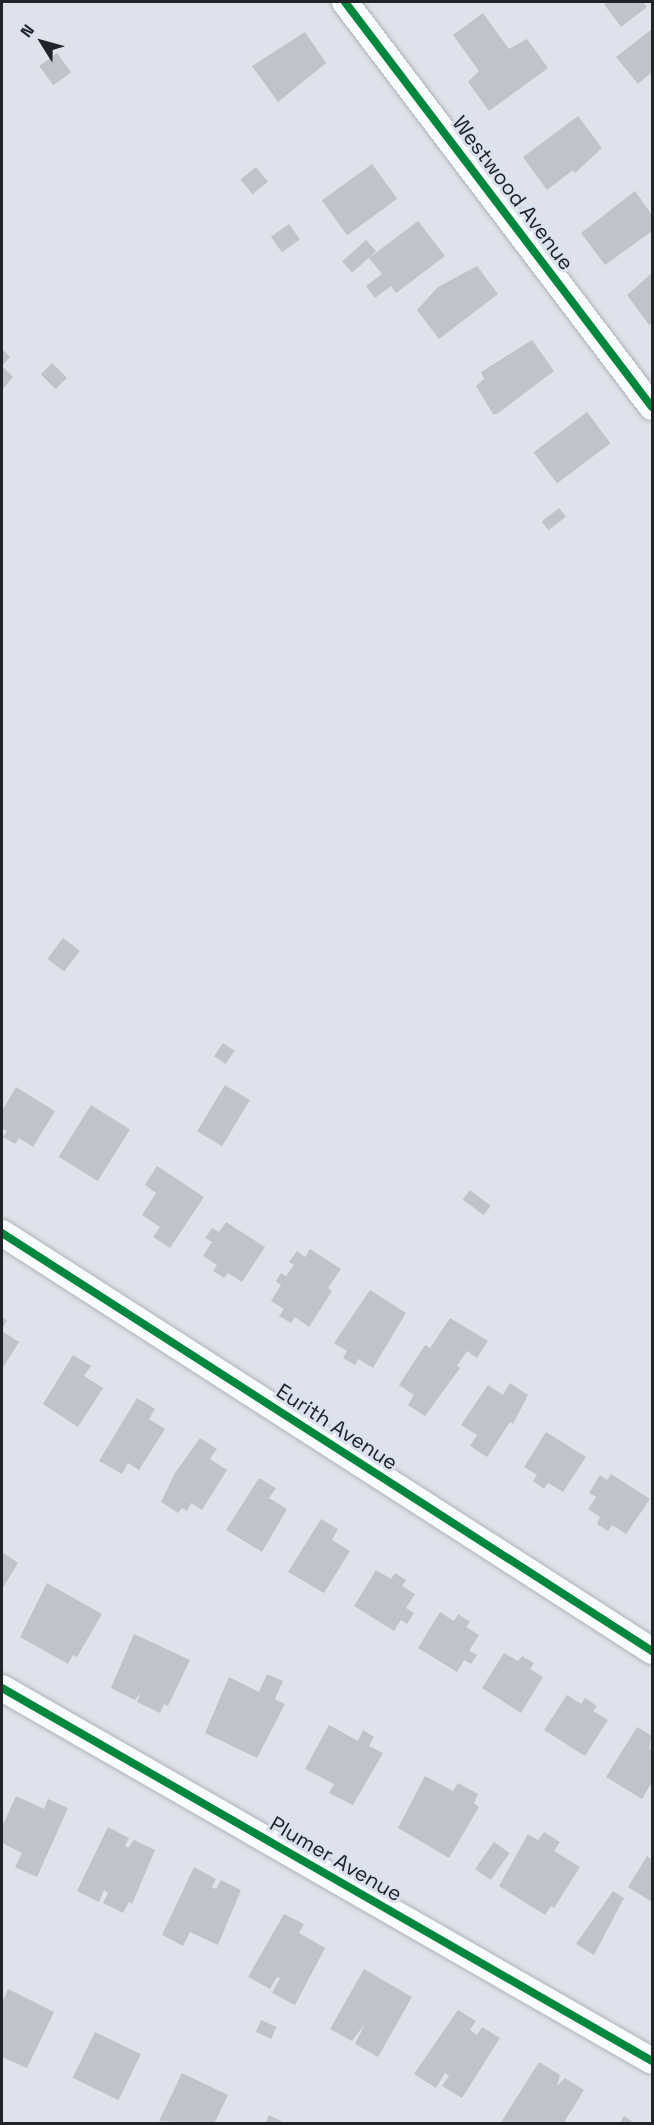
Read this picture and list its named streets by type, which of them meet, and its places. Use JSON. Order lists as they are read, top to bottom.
{
  "streets": {
    "street": ["Westwood Avenue", "Eurith Avenue", "Plumer Avenue"]
  },
  "north": "top left"
}
